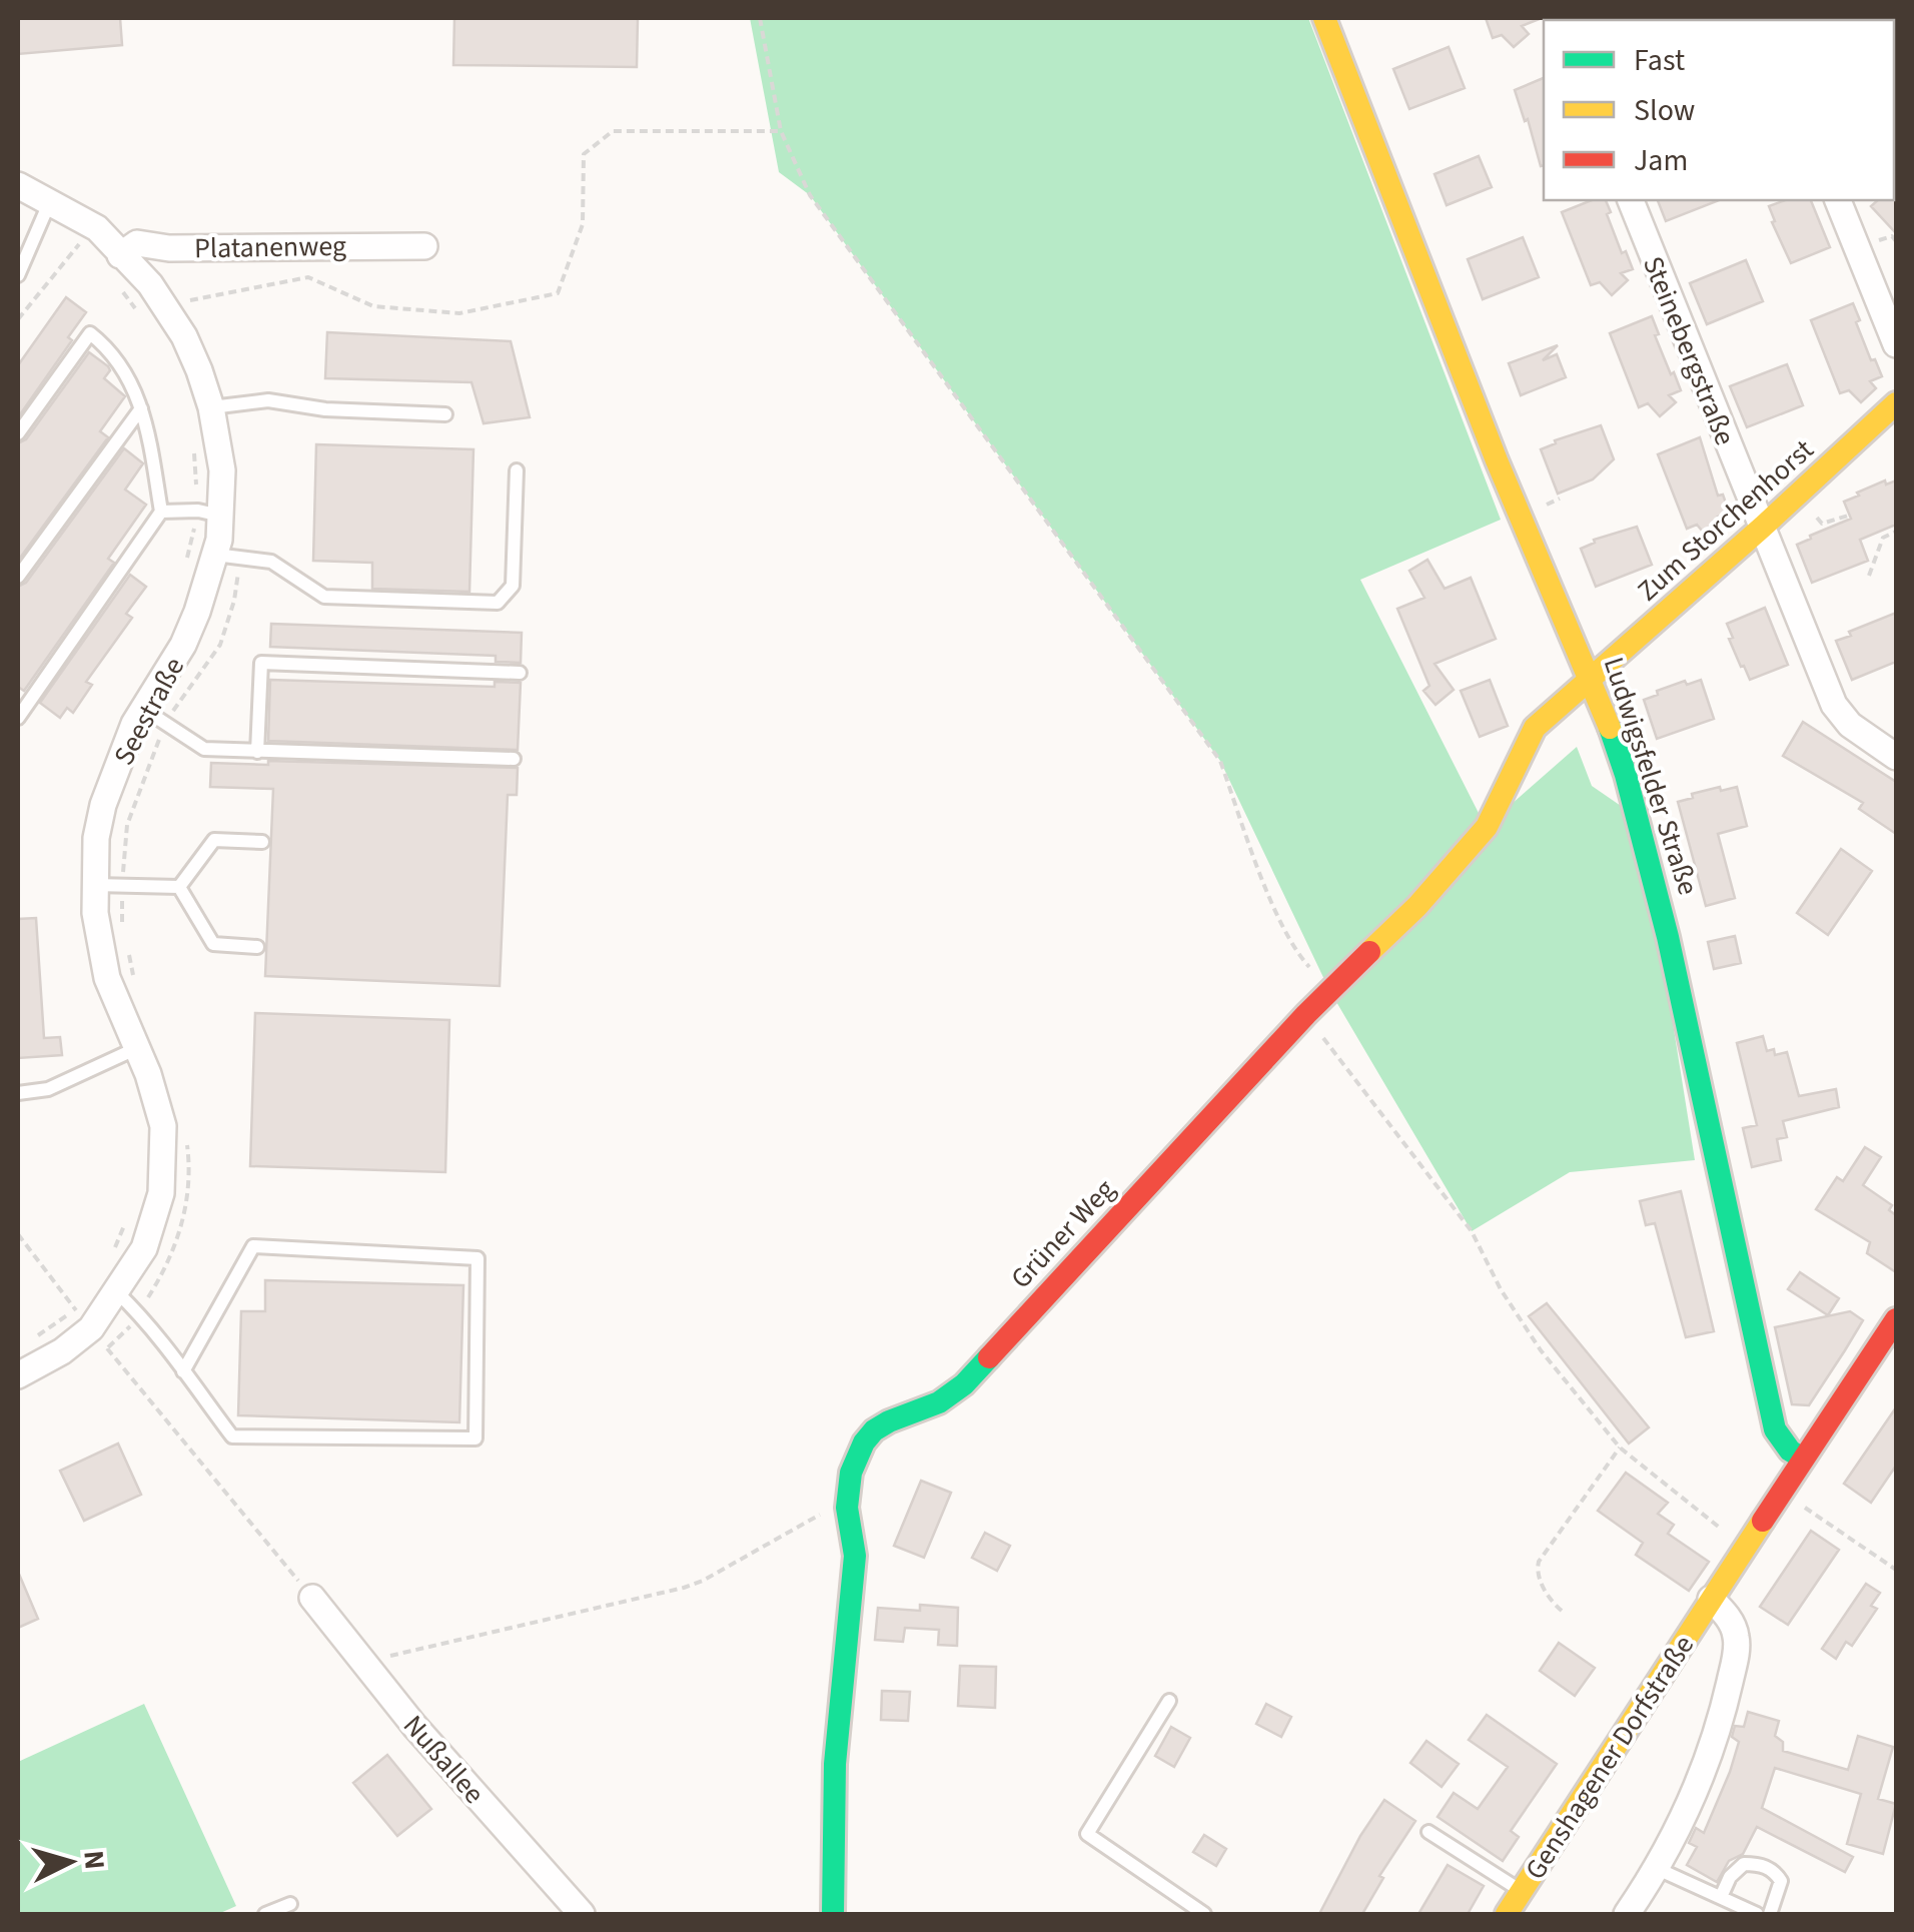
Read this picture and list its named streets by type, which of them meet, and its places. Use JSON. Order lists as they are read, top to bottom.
{
  "streets": {
    "street": [
      "Platanenweg",
      "Steinebergstraße",
      "Zum Storchenhorst",
      "Seestraße",
      "Ludwigsfelder Straße",
      "Grüner Weg",
      "Genshagener Dorfstraße",
      "Nußallee"
    ]
  },
  "crossings": [
    ["Platanenweg", "Seestraße"],
    ["Steinebergstraße", "Zum Storchenhorst"],
    ["Zum Storchenhorst", "Ludwigsfelder Straße"],
    ["Zum Storchenhorst", "Grüner Weg"],
    ["Ludwigsfelder Straße", "Grüner Weg"],
    ["Ludwigsfelder Straße", "Genshagener Dorfstraße"]
  ],
  "legend": ["Fast", "Slow", "Jam"],
  "north": "right"
}
